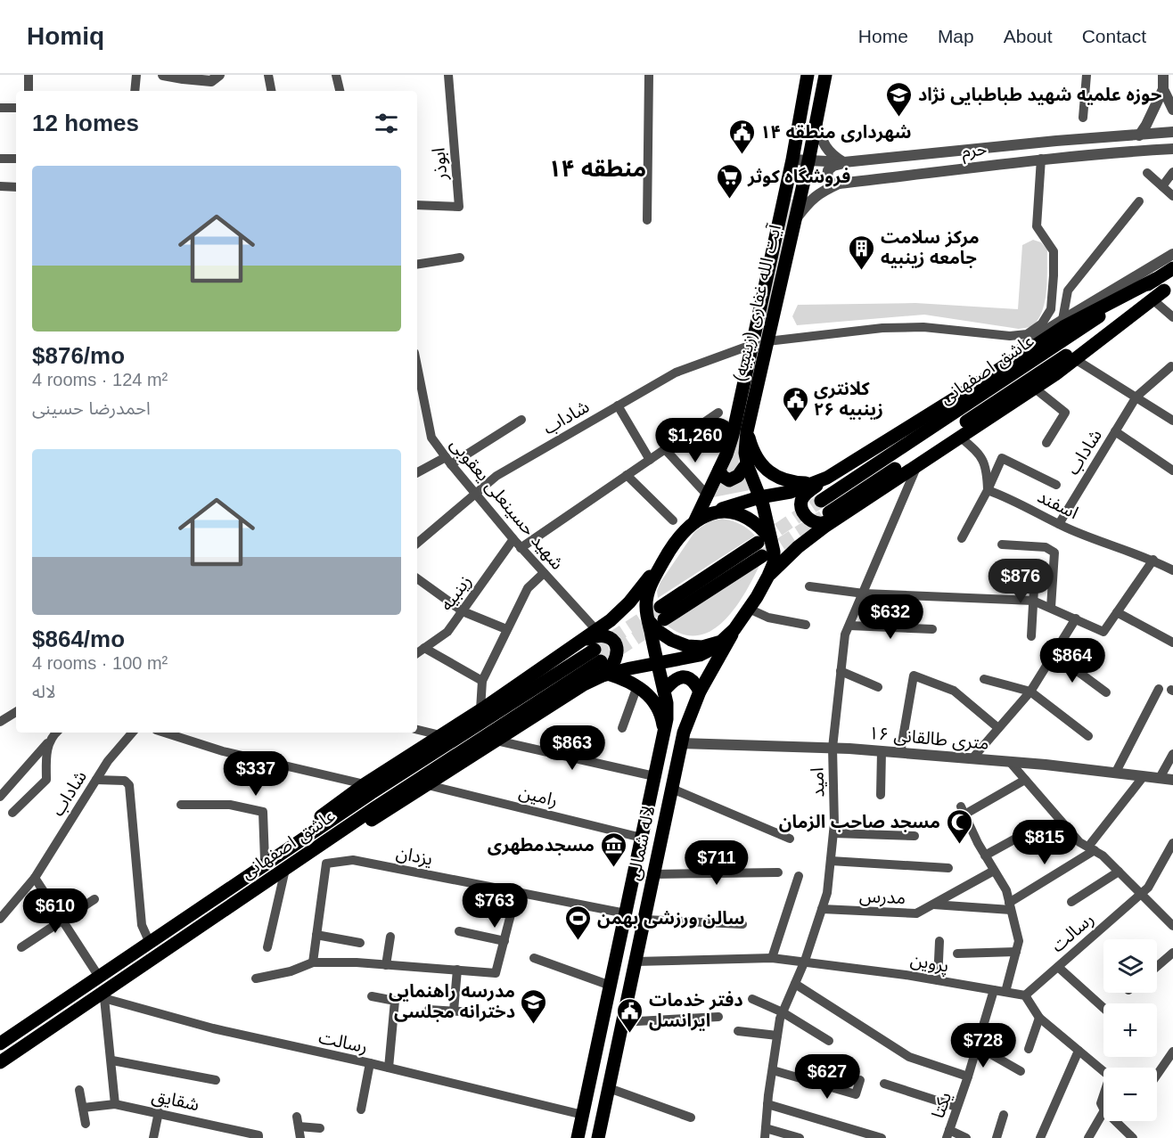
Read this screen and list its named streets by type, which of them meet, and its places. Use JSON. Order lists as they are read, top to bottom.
{
  "streets": {
    "main road": ["آیت الله غفاری (زینبیه)", "عاشق اصفهانی", "لاله شمالی"],
    "street": [
      "حرم",
      "ابوذر",
      "شاداب",
      "شهید حسینعلی یعقوبی",
      "اسفند",
      "زینبیه",
      "۱۶ متری طالقانی",
      "امید",
      "رامین",
      "یزدان",
      "مدرس",
      "رسالت",
      "پروین",
      "شقایق",
      "یکتا"
    ]
  },
  "crossings": [
    ["حرم", "آیت الله غفاری (زینبیه)"],
    ["آیت الله غفاری (زینبیه)", "شاداب"],
    ["آیت الله غفاری (زینبیه)", "لاله شمالی"],
    ["عاشق اصفهانی", "رسالت"],
    ["شاداب", "شهید حسینعلی یعقوبی"],
    ["شاداب", "اسفند"],
    ["شهید حسینعلی یعقوبی", "زینبیه"],
    ["۱۶ متری طالقانی", "امید"],
    ["۱۶ متری طالقانی", "لاله شمالی"],
    ["امید", "مدرس"],
    ["امید", "پروین"],
    ["رامین", "لاله شمالی"],
    ["لاله شمالی", "یزدان"],
    ["لاله شمالی", "رسالت"],
    ["لاله شمالی", "پروین"],
    ["رسالت", "پروین"],
    ["پروین", "یکتا"]
  ],
  "districts": ["منطقه ۱۴"],
  "places": {
    "school or university": ["حوزه علمیه شهید طباطبایی نژاد", "مدرسه راهنمایی دخترانه مجلسی"],
    "public building": ["شهرداری منطقه ۱۴", "کلانتری ۲۶ زینبیه", "دفتر خدمات ایرانسل"],
    "supermarket": ["فروشگاه کوثر"],
    "building": ["مرکز سلامت جامعه زینبیه"],
    "mosque": ["مسجد صاحب الزمان"],
    "museum": ["مسجدمطهری"],
    "sports": ["سالن ورزشی بهمن"]
  },
  "page": {
    "header": "Homiq",
    "nav": [
      "Home",
      "Map",
      "About",
      "Contact"
    ],
    "heading": "12 homes",
    "list": [
      {
        "name": "$876/mo",
        "note": "4 rooms · 124 m² · احمدرضا حسینی"
      },
      {
        "name": "$864/mo",
        "note": "4 rooms · 100 m² · لاله"
      }
    ],
    "price": [
      "$1,260",
      "$876",
      "$632",
      "$864",
      "$863",
      "$337",
      "$815",
      "$711",
      "$763",
      "$610",
      "$728",
      "$627"
    ],
    "map_buttons": ["+", "−"]
  }
}
